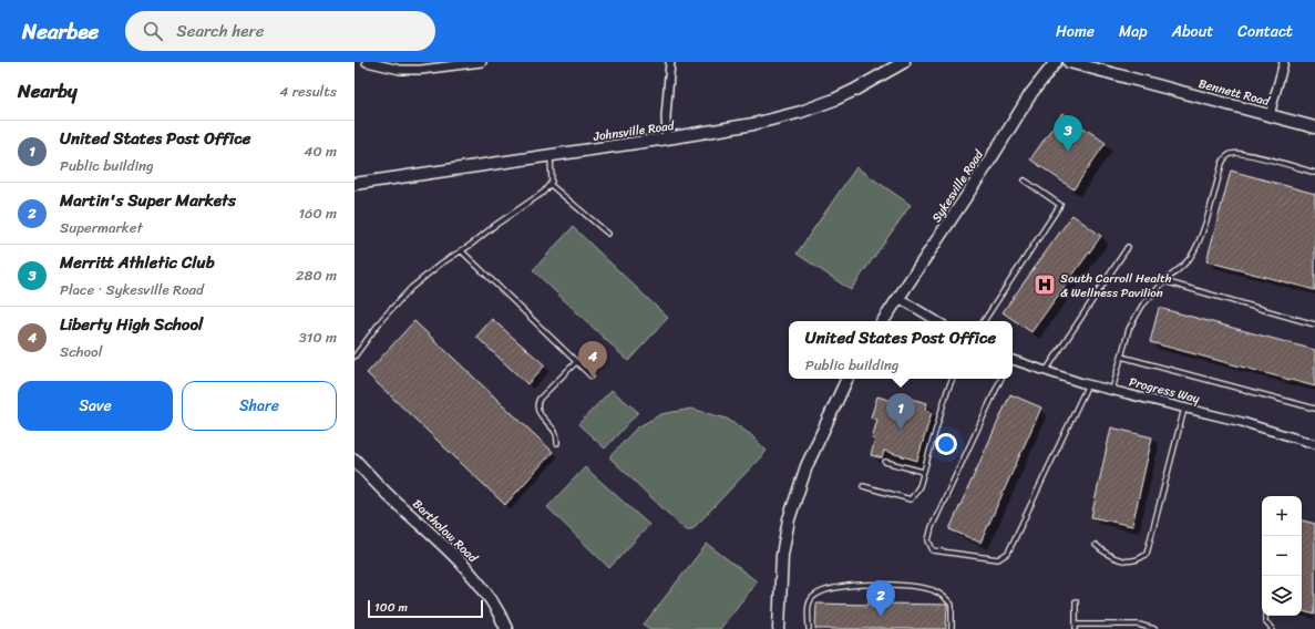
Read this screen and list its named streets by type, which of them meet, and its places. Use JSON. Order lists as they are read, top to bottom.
{
  "streets": {
    "street": [
      "Bennett Road",
      "Johnsville Road",
      "Sykesville Road",
      "Progress Way",
      "Bartholow Road"
    ]
  },
  "places": {
    "hospital": ["South Carroll Health & Wellness Pavilion"]
  },
  "scale_bar": "100 m",
  "page": {
    "header": "Nearbee",
    "search": "Search here",
    "nav": [
      "Home",
      "Map",
      "About",
      "Contact"
    ],
    "heading": ["Nearby", "4 results"],
    "pins": [
      "3",
      "4",
      "1",
      "2"
    ],
    "list": [
      {
        "mark": "1",
        "name": "United States Post Office",
        "note": "Public building",
        "value": "40 m"
      },
      {
        "mark": "2",
        "name": "Martin's Super Markets",
        "note": "Supermarket",
        "value": "160 m"
      },
      {
        "mark": "3",
        "name": "Merritt Athletic Club",
        "note": "Place · Sykesville Road",
        "value": "280 m"
      },
      {
        "mark": "4",
        "name": "Liberty High School",
        "note": "School",
        "value": "310 m"
      }
    ],
    "popup": ["United States Post Office", "Public building"],
    "buttons": ["Save", "Share"],
    "map_buttons": ["+", "−"],
    "scale": "100 m"
  }
}
